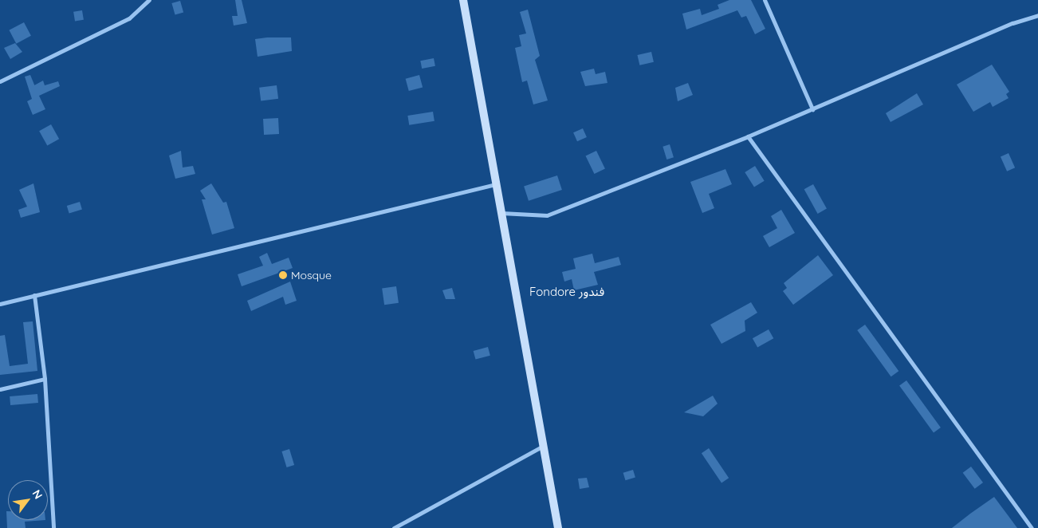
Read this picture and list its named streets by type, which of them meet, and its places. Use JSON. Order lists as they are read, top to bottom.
{
  "districts": ["Fondore فندور"],
  "places": ["Mosque"],
  "north": "top right"
}
